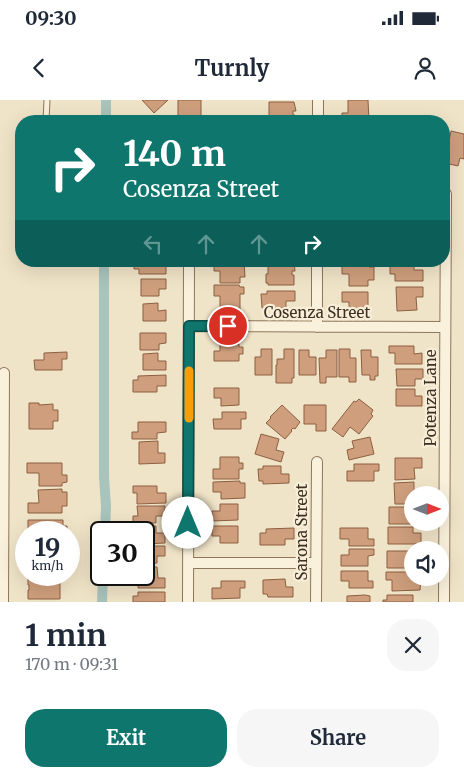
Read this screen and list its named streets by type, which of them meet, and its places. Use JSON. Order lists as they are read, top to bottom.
{
  "streets": {
    "street": ["Cosenza Street", "Potenza Lane", "Sarona Street"]
  },
  "crossings": [
    ["Cosenza Street", "Potenza Lane"]
  ],
  "north": "right",
  "page": {
    "status": "09:30",
    "header": "Turnly",
    "turn": ["140 m", "Cosenza Street"],
    "speed": "19 km/h",
    "limit": "30",
    "heading": ["1 min", "170 m · 09:31"],
    "buttons": ["Exit", "Share"]
  }
}
